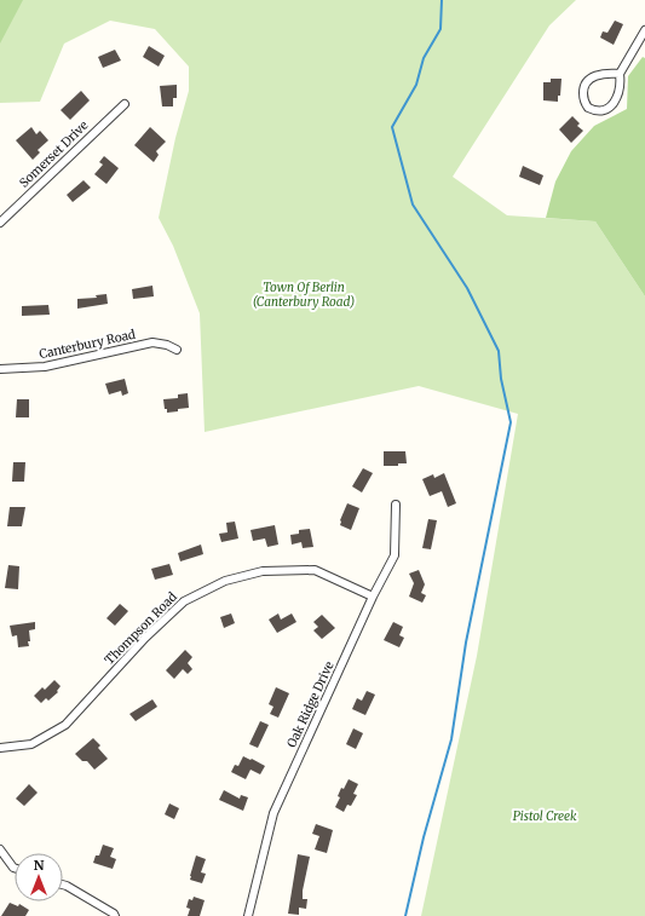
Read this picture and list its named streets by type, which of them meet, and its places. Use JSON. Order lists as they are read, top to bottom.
{
  "streets": {
    "street": [
      "Somerset Drive",
      "Canterbury Road",
      "Thompson Road",
      "Oak Ridge Drive"
    ]
  },
  "crossings": [
    ["Thompson Road", "Oak Ridge Drive"]
  ],
  "parks": ["Town Of Berlin (Canterbury Road)", "Pistol Creek"],
  "north": "top"
}
